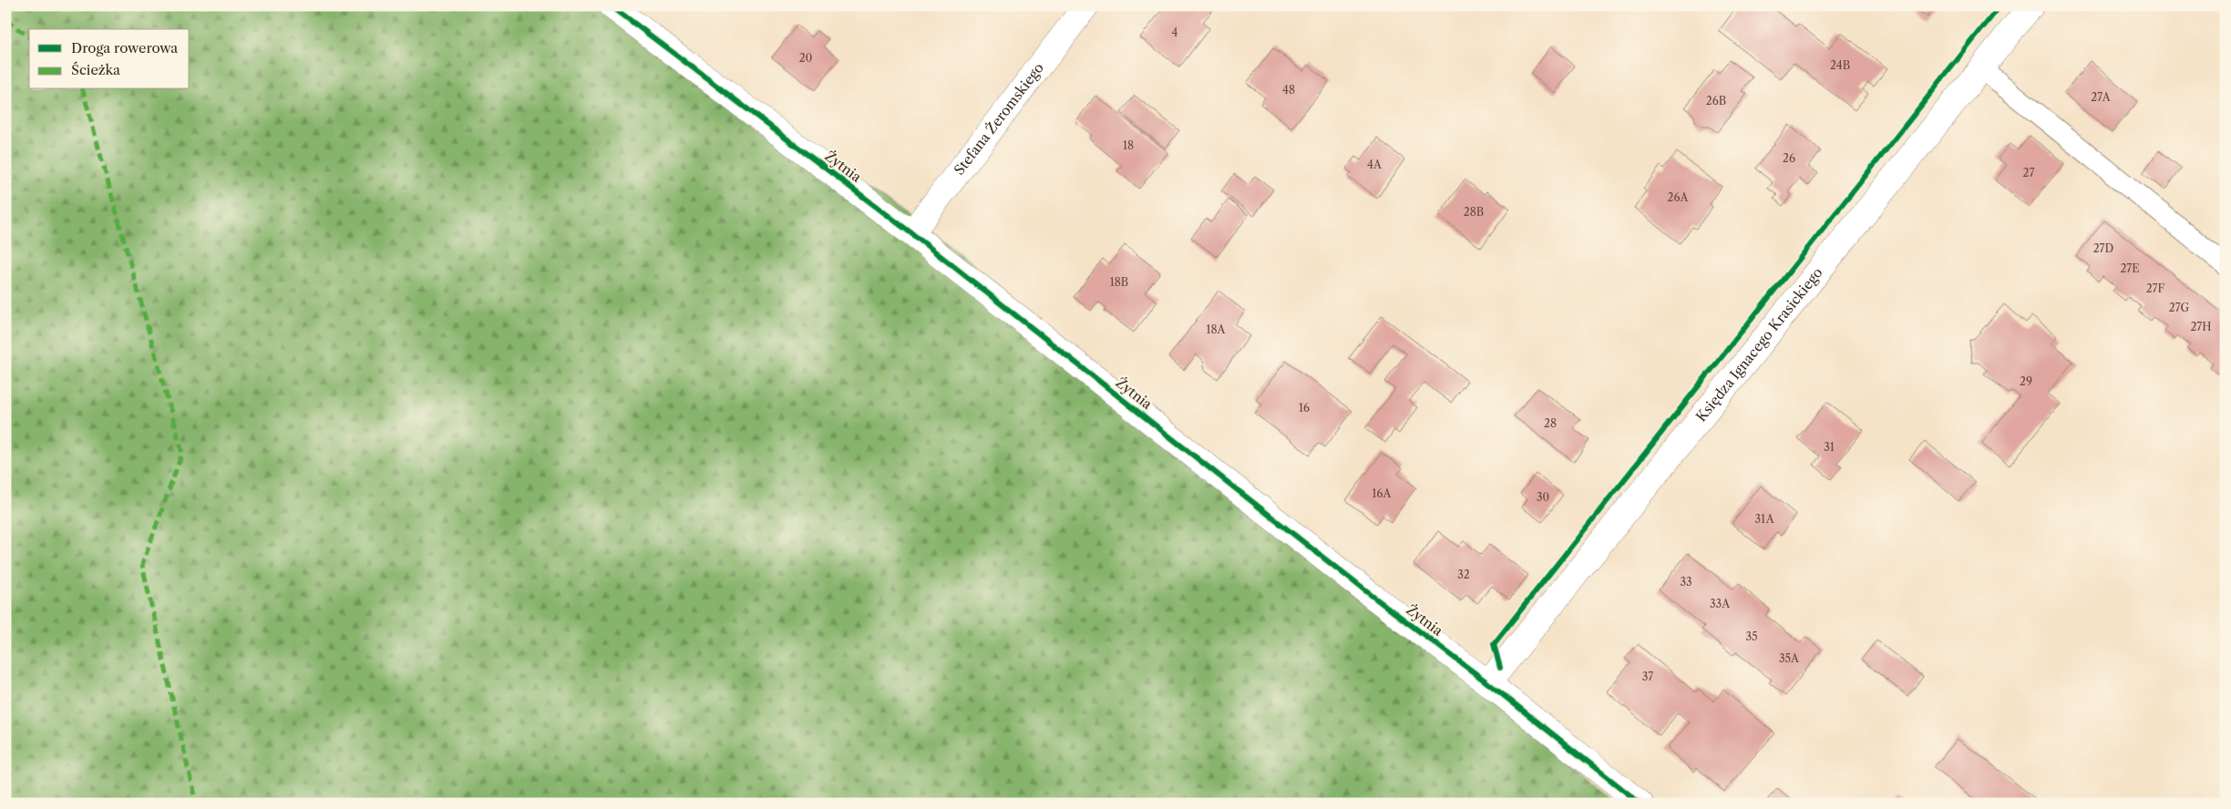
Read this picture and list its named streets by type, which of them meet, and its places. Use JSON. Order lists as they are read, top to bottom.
{
  "streets": {
    "street": ["Stefana Żeromskiego", "Żytnia", "Księdza Ignacego Krasickiego"]
  },
  "crossings": [
    ["Stefana Żeromskiego", "Żytnia"],
    ["Żytnia", "Księdza Ignacego Krasickiego"]
  ],
  "house_numbers": [
    "4",
    "20",
    "24B",
    "48",
    "27A",
    "26B",
    "18",
    "26",
    "4A",
    "27",
    "26A",
    "28B",
    "27D",
    "27E",
    "18B",
    "27F",
    "27G",
    "27H",
    "18A",
    "29",
    "16",
    "28",
    "31",
    "16A",
    "30",
    "31A",
    "32",
    "33",
    "33A",
    "35",
    "35A",
    "37"
  ],
  "legend": ["Droga rowerowa", "Ścieżka"]
}
